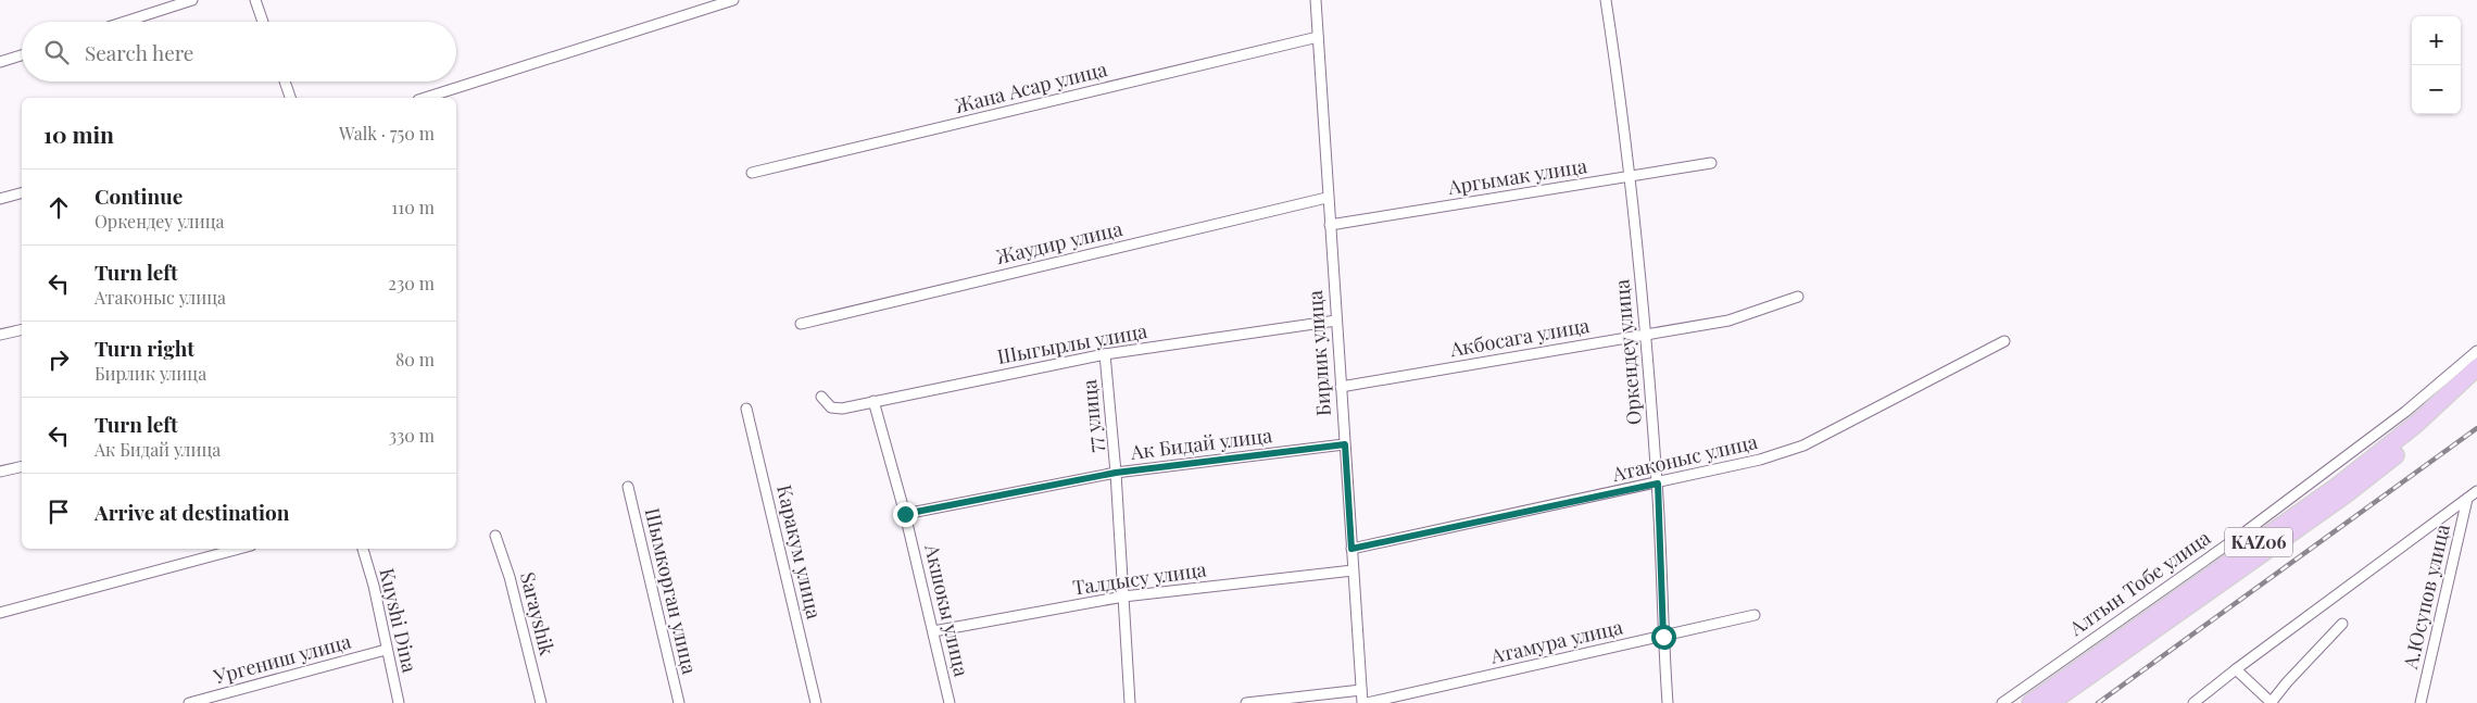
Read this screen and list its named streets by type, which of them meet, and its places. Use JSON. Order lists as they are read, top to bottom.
{
  "streets": {
    "highway": ["KАZ06"],
    "street": [
      "Жана Асар улица",
      "Аргымак улица",
      "Жаудир улица",
      "Акбосага улица",
      "Шыгырлы улица",
      "Оркендеу улица",
      "Бирлик улица",
      "77 улица",
      "Ак Бидай улица",
      "Атаконыс улица",
      "Каракум улица",
      "Талдысу улица",
      "Алтын Тобе улица",
      "Шымкорган улица",
      "А.Юсупов улица",
      "Акшокы улица",
      "Sarayshik",
      "Kuyshi Dina",
      "Атамура улица",
      "Ургениш улица"
    ]
  },
  "crossings": [
    ["Жана Асар улица", "Бирлик улица"],
    ["Аргымак улица", "Оркендеу улица"],
    ["Аргымак улица", "Бирлик улица"],
    ["Жаудир улица", "Бирлик улица"],
    ["Акбосага улица", "Оркендеу улица"],
    ["Акбосага улица", "Бирлик улица"],
    ["Шыгырлы улица", "Бирлик улица"],
    ["Шыгырлы улица", "77 улица"],
    ["Шыгырлы улица", "Акшокы улица"],
    ["Оркендеу улица", "Атаконыс улица"],
    ["Оркендеу улица", "Атамура улица"],
    ["Бирлик улица", "Ак Бидай улица"],
    ["Бирлик улица", "Атаконыс улица"],
    ["Бирлик улица", "Талдысу улица"],
    ["77 улица", "Ак Бидай улица"],
    ["77 улица", "Талдысу улица"],
    ["Ак Бидай улица", "Акшокы улица"],
    ["Талдысу улица", "Акшокы улица"],
    ["Kuyshi Dina", "Ургениш улица"]
  ],
  "page": {
    "map_buttons": ["+", "−"],
    "search": "Search here",
    "heading": ["10 min", "Walk · 750 m"],
    "list": [
      ["Continue", "Оркендеу улица", "110 m"],
      ["Turn left", "Атаконыс улица", "230 m"],
      ["Turn right", "Бирлик улица", "80 m"],
      ["Turn left", "Ак Бидай улица", "330 m"],
      "Arrive at destination"
    ]
  }
}
